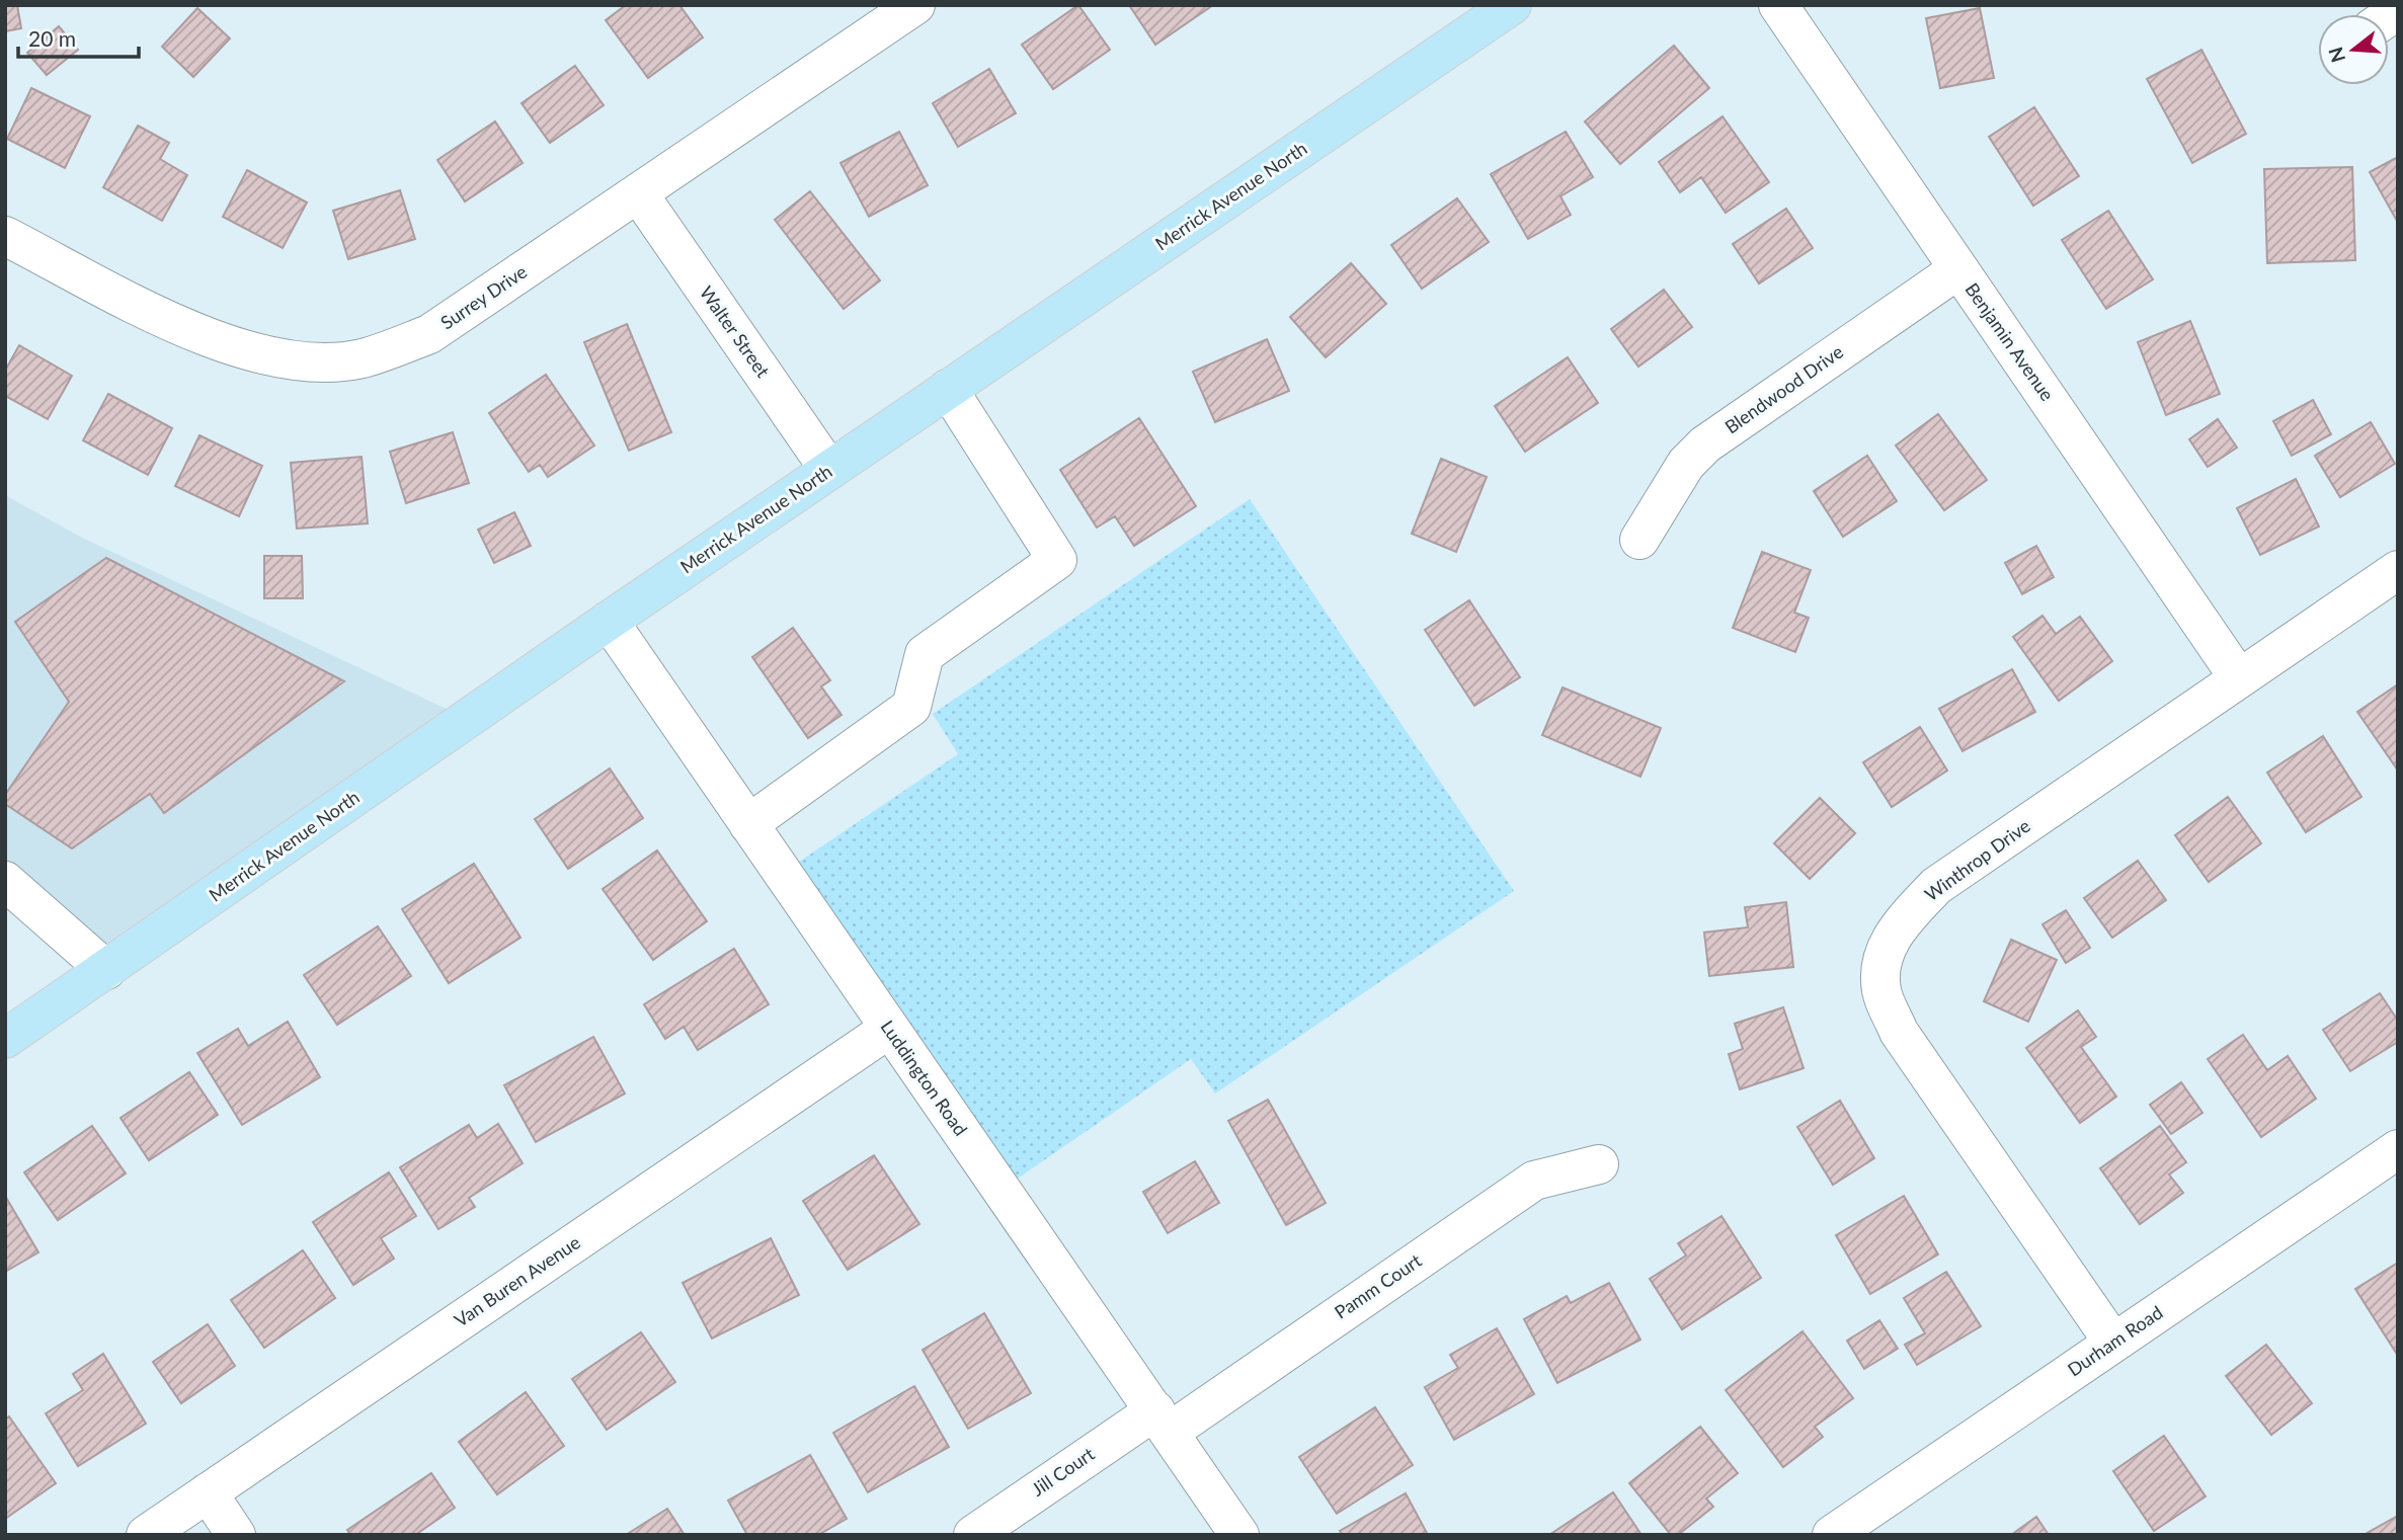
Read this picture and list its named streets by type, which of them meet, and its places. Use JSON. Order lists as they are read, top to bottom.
{
  "streets": {
    "main road": ["Merrick Avenue North"],
    "street": [
      "Surrey Drive",
      "Walter Street",
      "Benjamin Avenue",
      "Blendwood Drive",
      "Winthrop Drive",
      "Luddington Road",
      "Van Buren Avenue",
      "Pamm Court",
      "Durham Road",
      "Jill Court"
    ]
  },
  "crossings": [
    ["Merrick Avenue North", "Walter Street"],
    ["Merrick Avenue North", "Luddington Road"],
    ["Surrey Drive", "Walter Street"],
    ["Benjamin Avenue", "Blendwood Drive"],
    ["Benjamin Avenue", "Winthrop Drive"],
    ["Winthrop Drive", "Durham Road"],
    ["Luddington Road", "Van Buren Avenue"],
    ["Luddington Road", "Pamm Court"],
    ["Luddington Road", "Jill Court"],
    ["Pamm Court", "Jill Court"]
  ],
  "scale_bar": "20 m",
  "north": "left"
}
